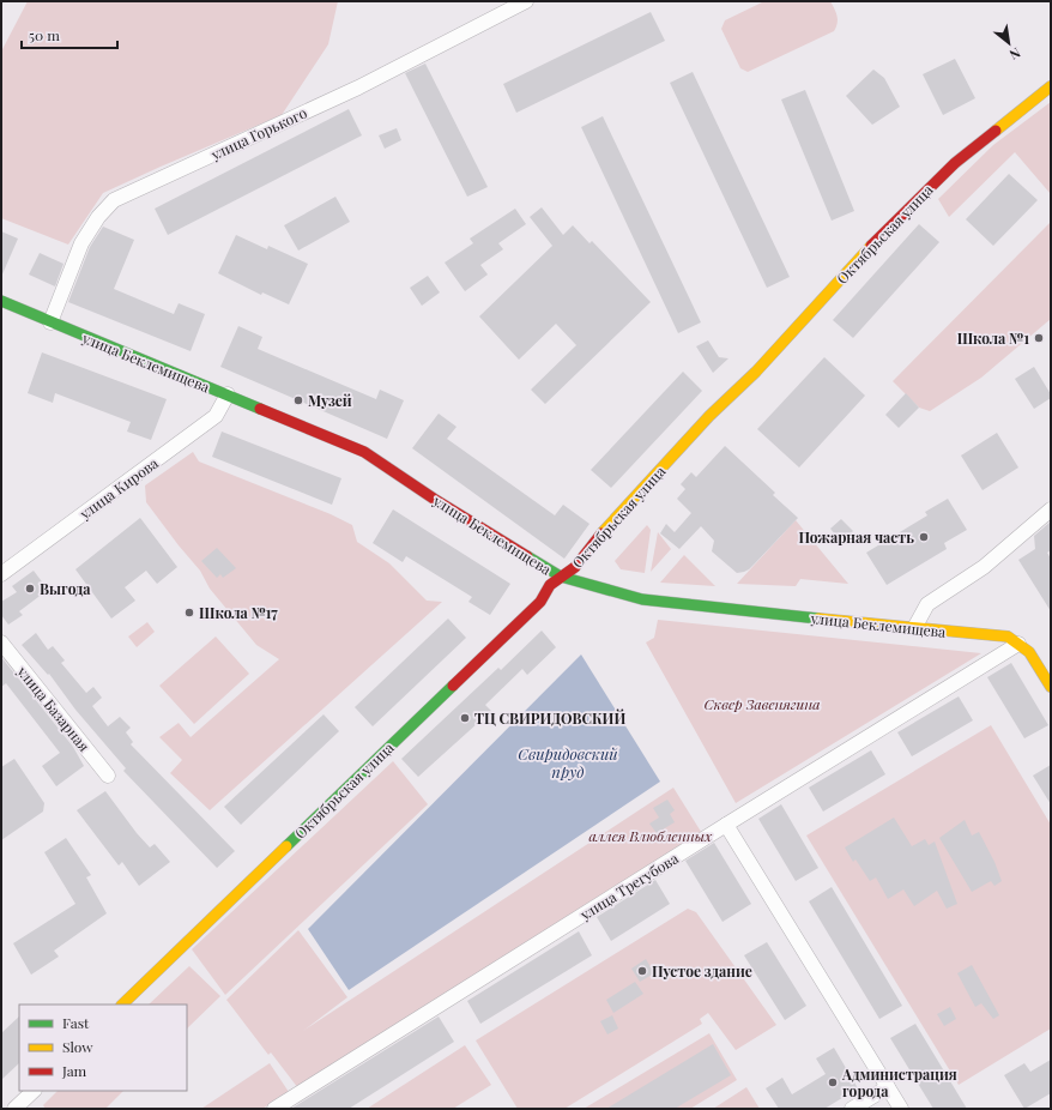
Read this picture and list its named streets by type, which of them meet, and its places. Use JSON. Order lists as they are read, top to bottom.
{
  "streets": {
    "street": [
      "улица Горького",
      "Октябрьская улица",
      "улица Беклемищева",
      "улица Кирова",
      "улица Базарная",
      "улица Трегубова"
    ]
  },
  "crossings": [
    ["улица Горького", "улица Беклемищева"],
    ["Октябрьская улица", "улица Беклемищева"],
    ["улица Беклемищева", "улица Кирова"]
  ],
  "water": ["Свиридовский пруд"],
  "parks": ["Сквер Завенягина", "аллея Влюбленных"],
  "places": [
    "Школа №1",
    "Музей",
    "Пожарная часть",
    "Выгода",
    "Школа №17",
    "ТЦ СВИРИДОВСКИЙ",
    "Пустое здание",
    "Администрация города"
  ],
  "legend": ["Fast", "Slow", "Jam"],
  "scale_bar": "50 m",
  "north": "bottom right"
}
